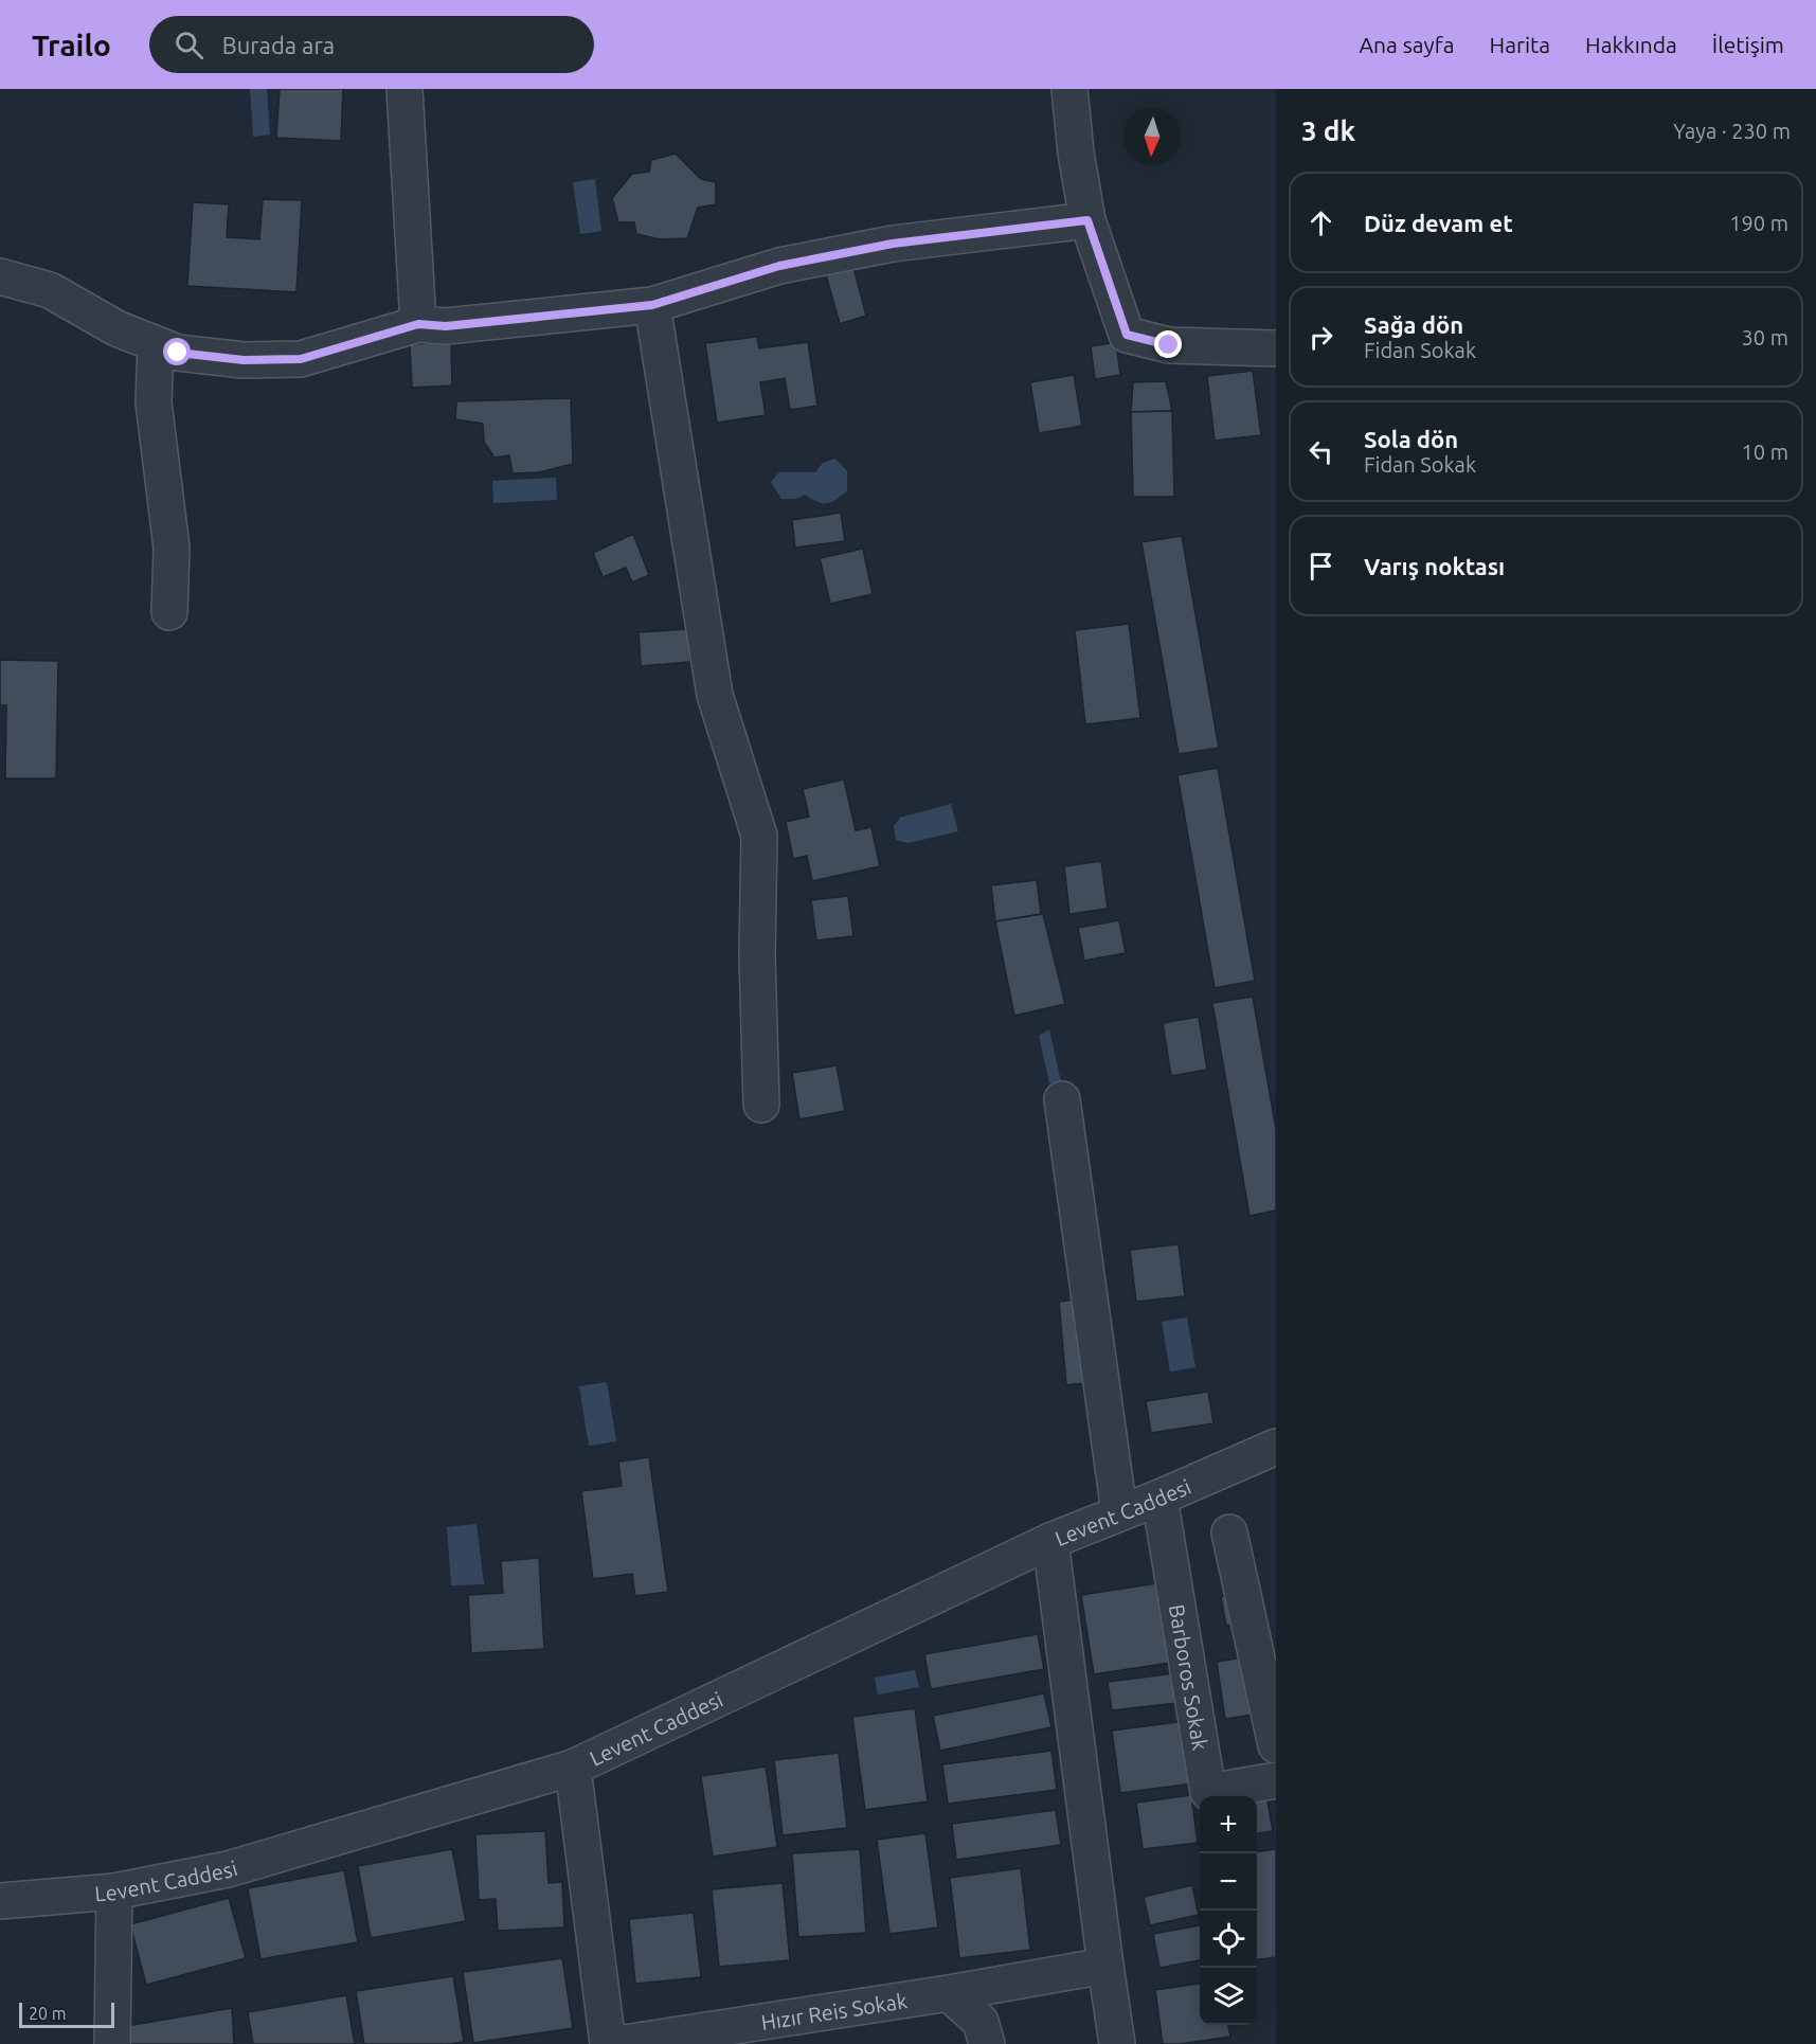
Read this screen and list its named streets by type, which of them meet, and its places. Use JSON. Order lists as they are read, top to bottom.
{
  "streets": {
    "street": ["Levent Caddesi", "Barboros Sokak", "Hızır Reis Sokak"]
  },
  "crossings": [
    ["Levent Caddesi", "Barboros Sokak"]
  ],
  "scale_bar": "20 m",
  "north": "bottom",
  "page": {
    "header": "Trailo",
    "search": "Burada ara",
    "nav": [
      "Ana sayfa",
      "Harita",
      "Hakkında",
      "İletişim"
    ],
    "heading": ["3 dk", "Yaya · 230 m"],
    "list": [
      ["Düz devam et", "190 m"],
      ["Sağa dön", "Fidan Sokak", "30 m"],
      ["Sola dön", "Fidan Sokak", "10 m"],
      "Varış noktası"
    ],
    "map_buttons": ["+", "−"],
    "scale": "20 m"
  }
}
